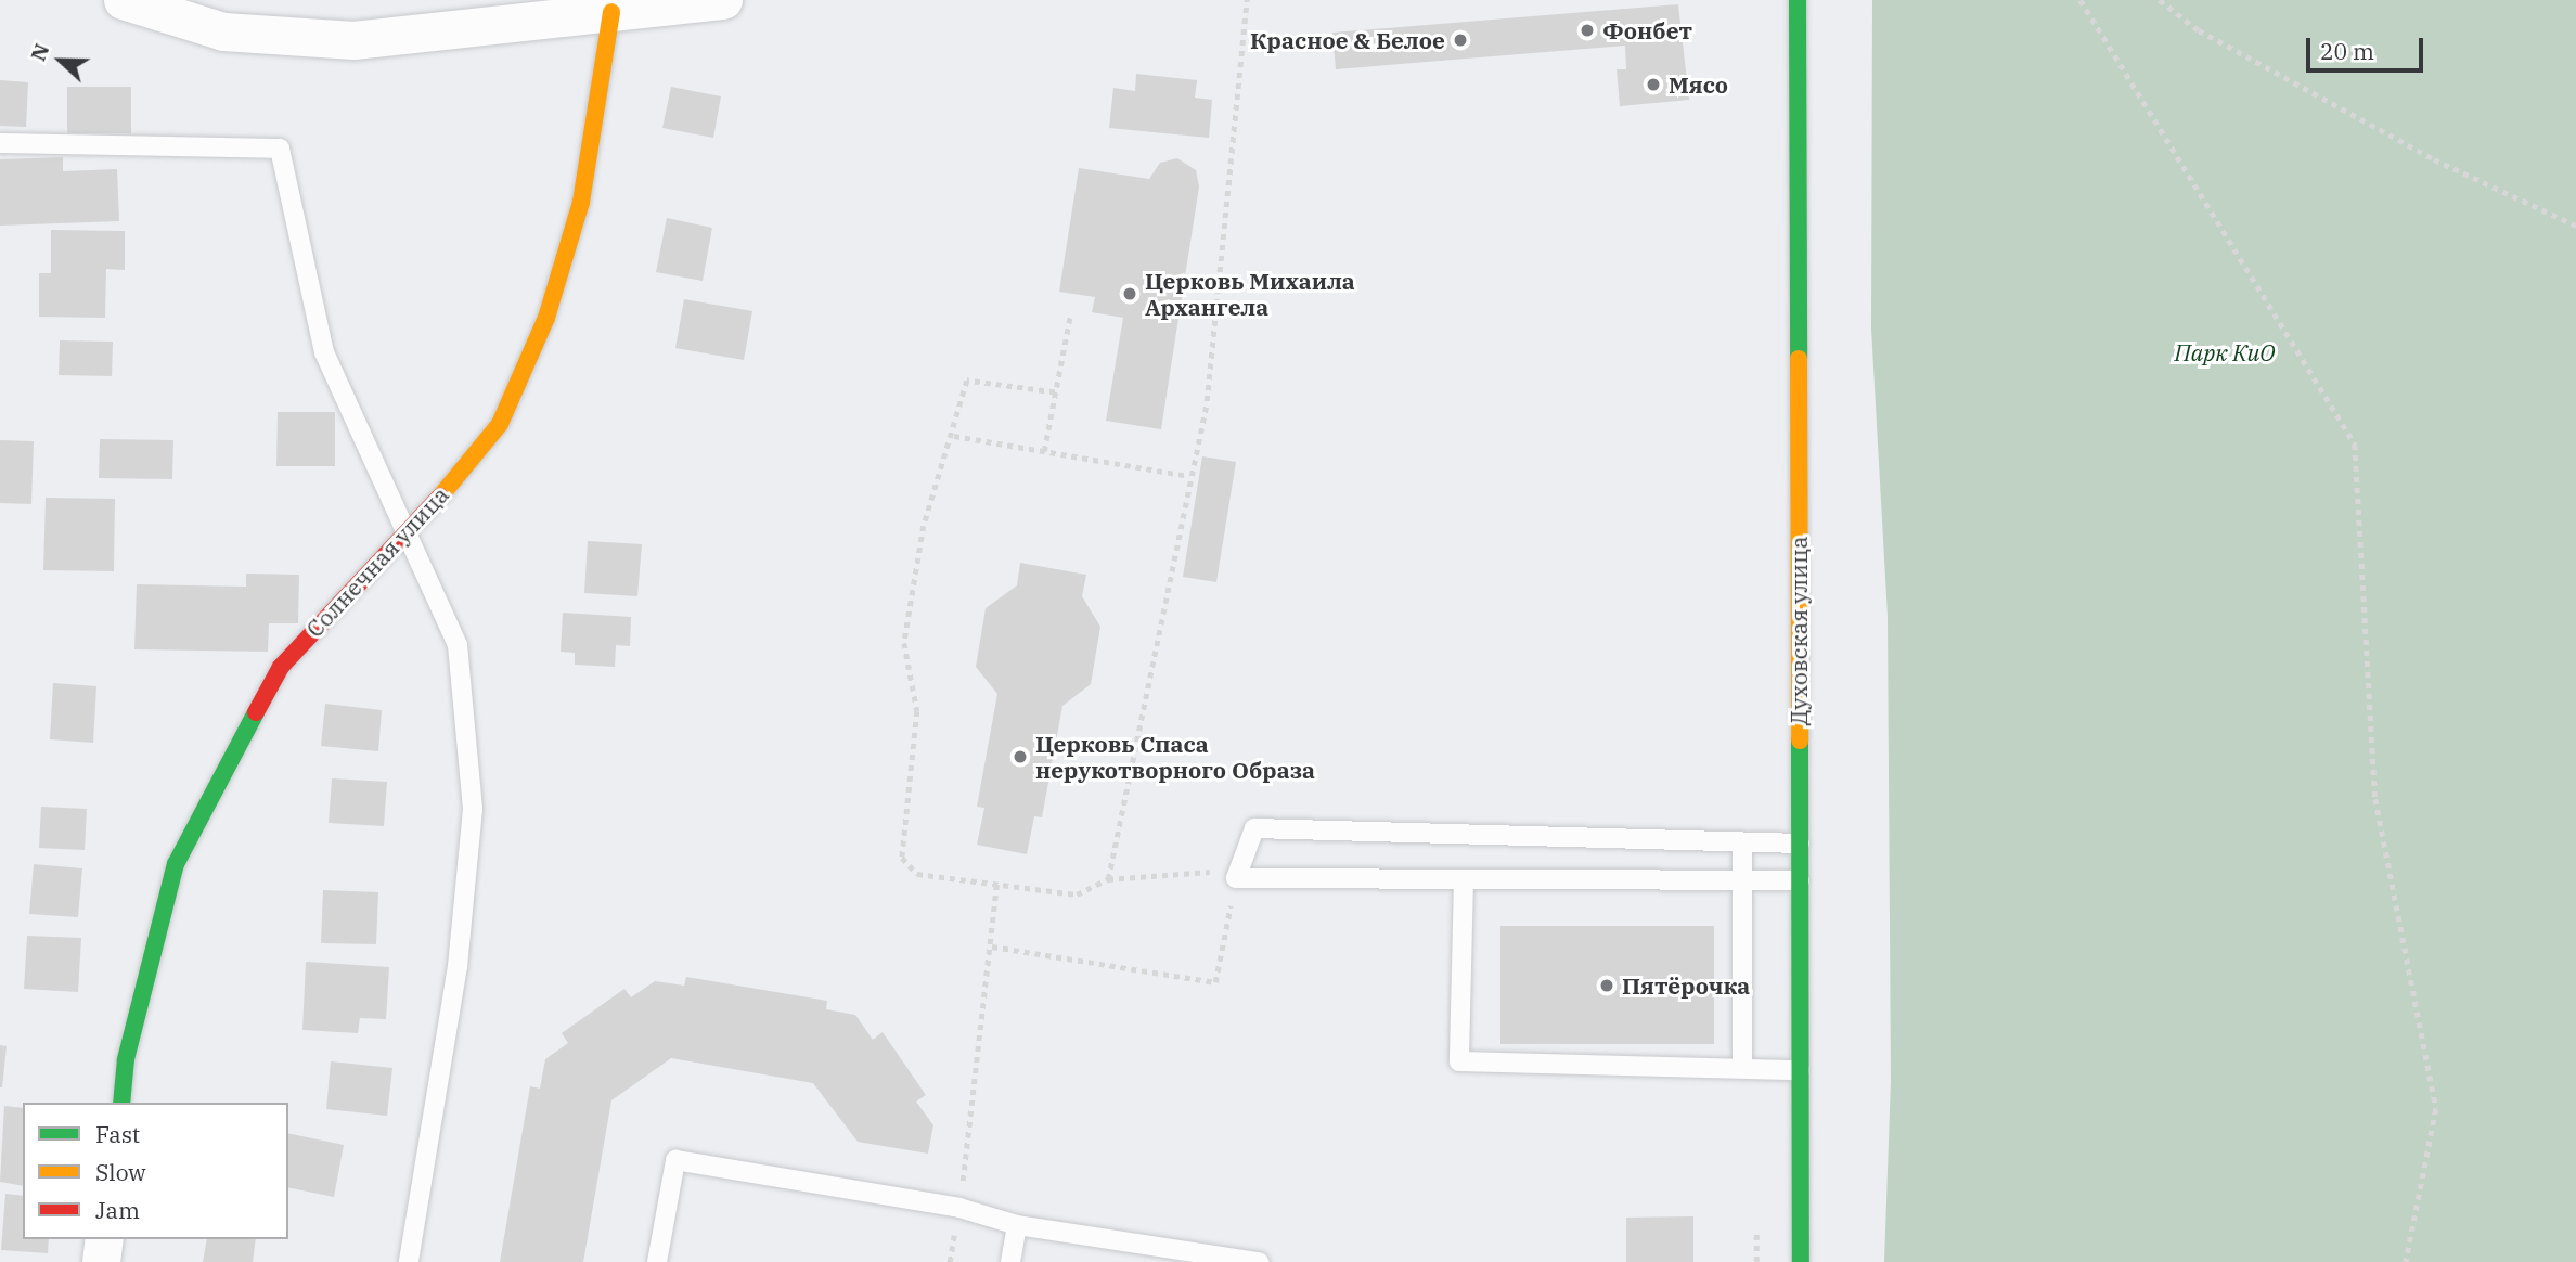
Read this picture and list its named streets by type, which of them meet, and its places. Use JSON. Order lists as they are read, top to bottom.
{
  "streets": {
    "street": ["Солнечная улица", "Духовская улица"]
  },
  "parks": ["Парк КиО"],
  "places": [
    "Фонбет",
    "Красное & Белое",
    "Мясо",
    "Церковь Михаила Архангела",
    "Церковь Спаса нерукотворного Образа",
    "Пятёрочка"
  ],
  "legend": ["Fast", "Slow", "Jam"],
  "scale_bar": "20 m",
  "north": "left"
}
